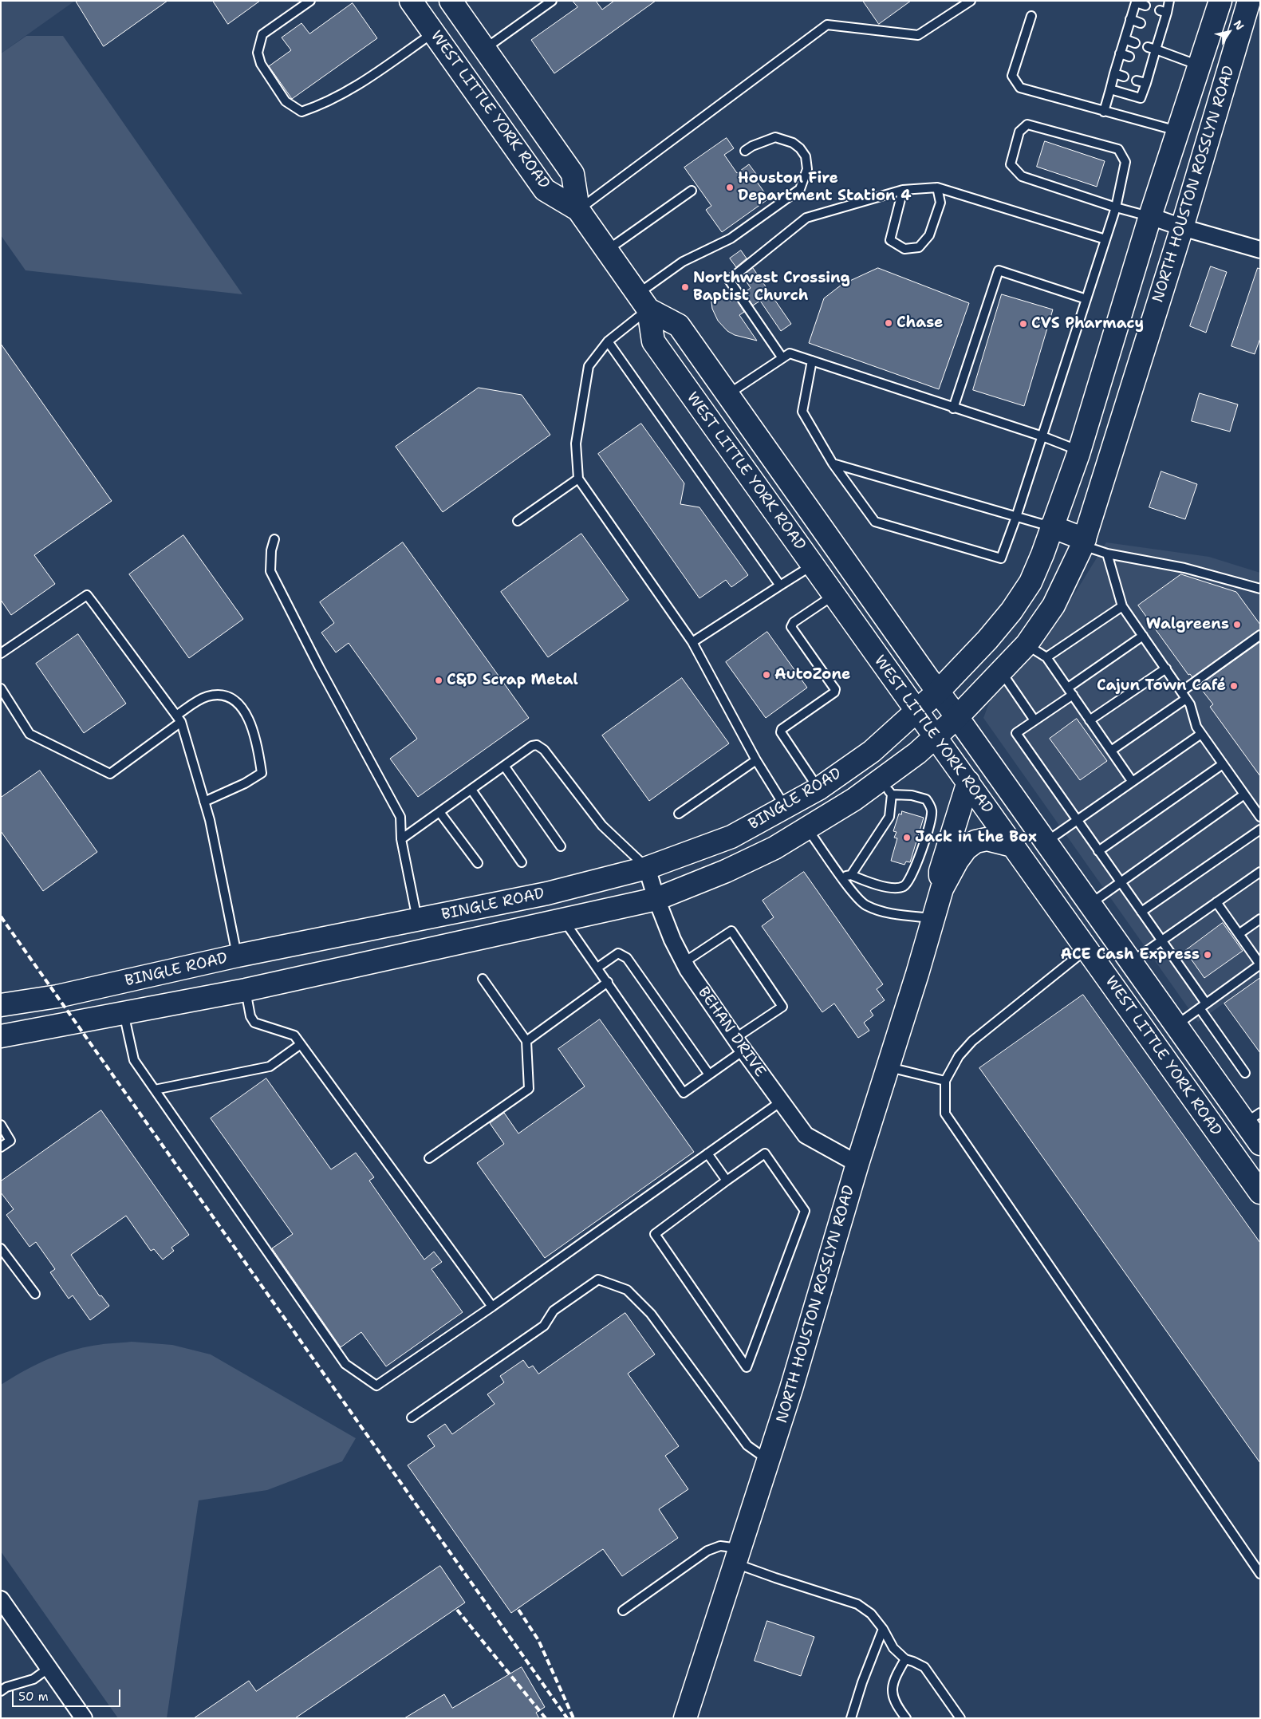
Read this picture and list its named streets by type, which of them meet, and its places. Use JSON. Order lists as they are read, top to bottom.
{
  "streets": {
    "main road": ["WEST LITTLE YORK ROAD", "NORTH HOUSTON ROSSLYN ROAD", "BINGLE ROAD"],
    "street": ["BEHAN DRIVE"]
  },
  "crossings": [
    ["WEST LITTLE YORK ROAD", "NORTH HOUSTON ROSSLYN ROAD"],
    ["WEST LITTLE YORK ROAD", "BINGLE ROAD"],
    ["NORTH HOUSTON ROSSLYN ROAD", "BINGLE ROAD"],
    ["NORTH HOUSTON ROSSLYN ROAD", "BEHAN DRIVE"],
    ["BINGLE ROAD", "BEHAN DRIVE"]
  ],
  "places": [
    "Houston Fire Department Station 4",
    "Northwest Crossing Baptist Church",
    "Chase",
    "CVS Pharmacy",
    "Walgreens",
    "AutoZone",
    "C&D Scrap Metal",
    "Cajun Town Café",
    "Jack in the Box",
    "ACE Cash Express"
  ],
  "scale_bar": "50 m",
  "north": "top right"
}
